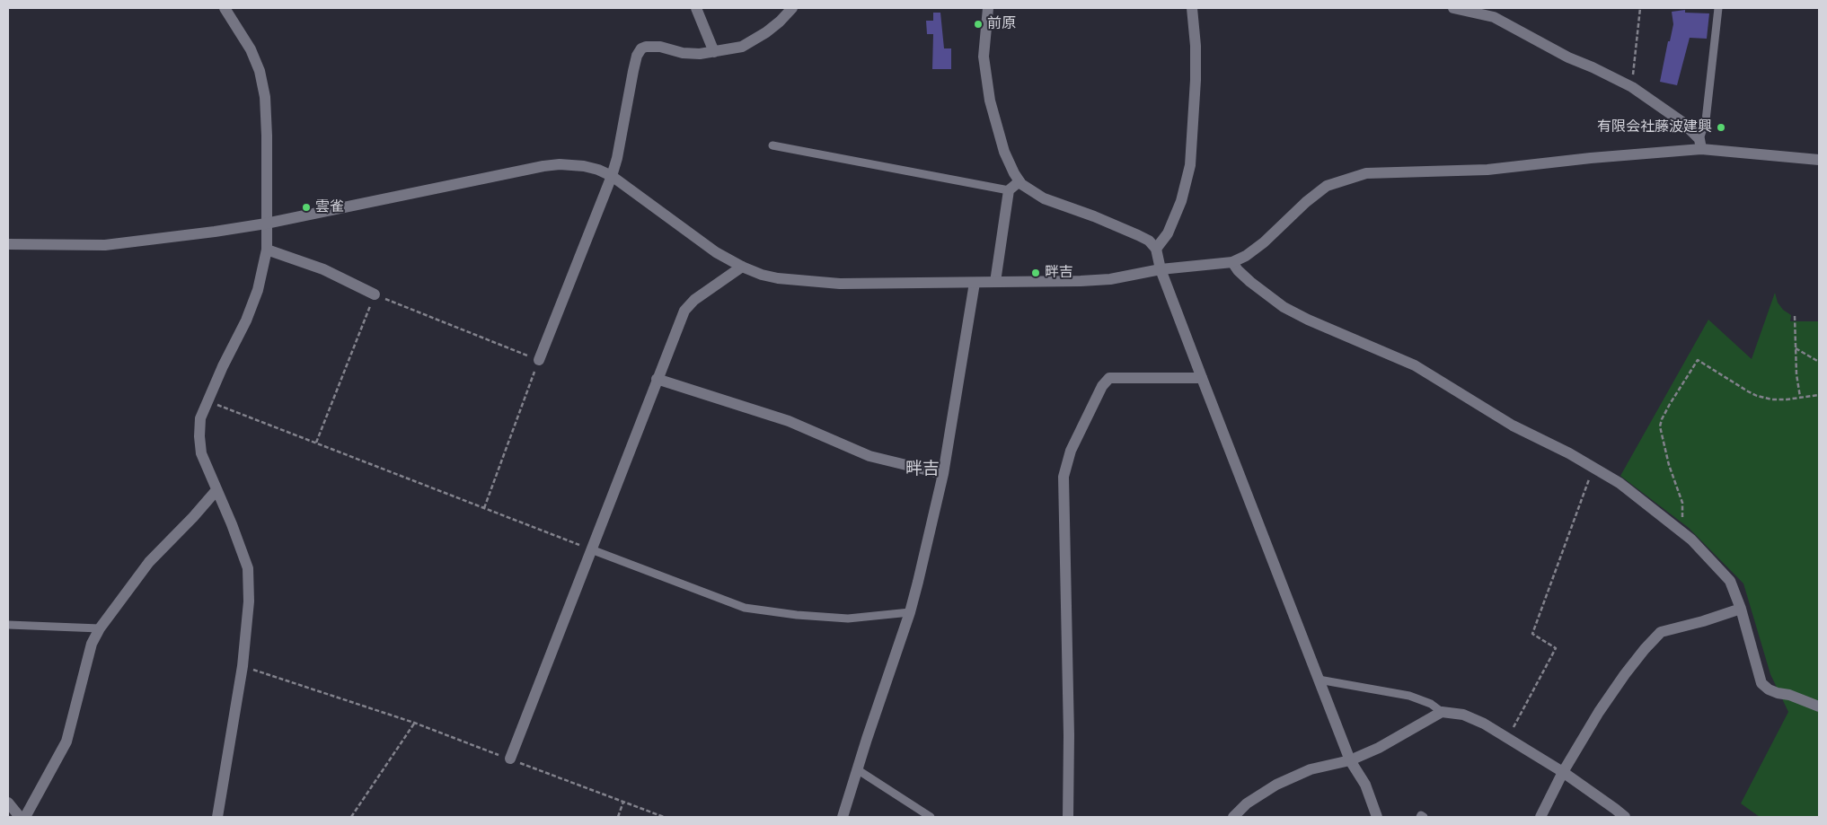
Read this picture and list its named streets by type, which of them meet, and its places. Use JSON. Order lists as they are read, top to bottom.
{
  "districts": ["畔吉"],
  "places": [
    "前原",
    "有限会社藤波建興",
    "雲雀",
    "畔吉"
  ]
}
